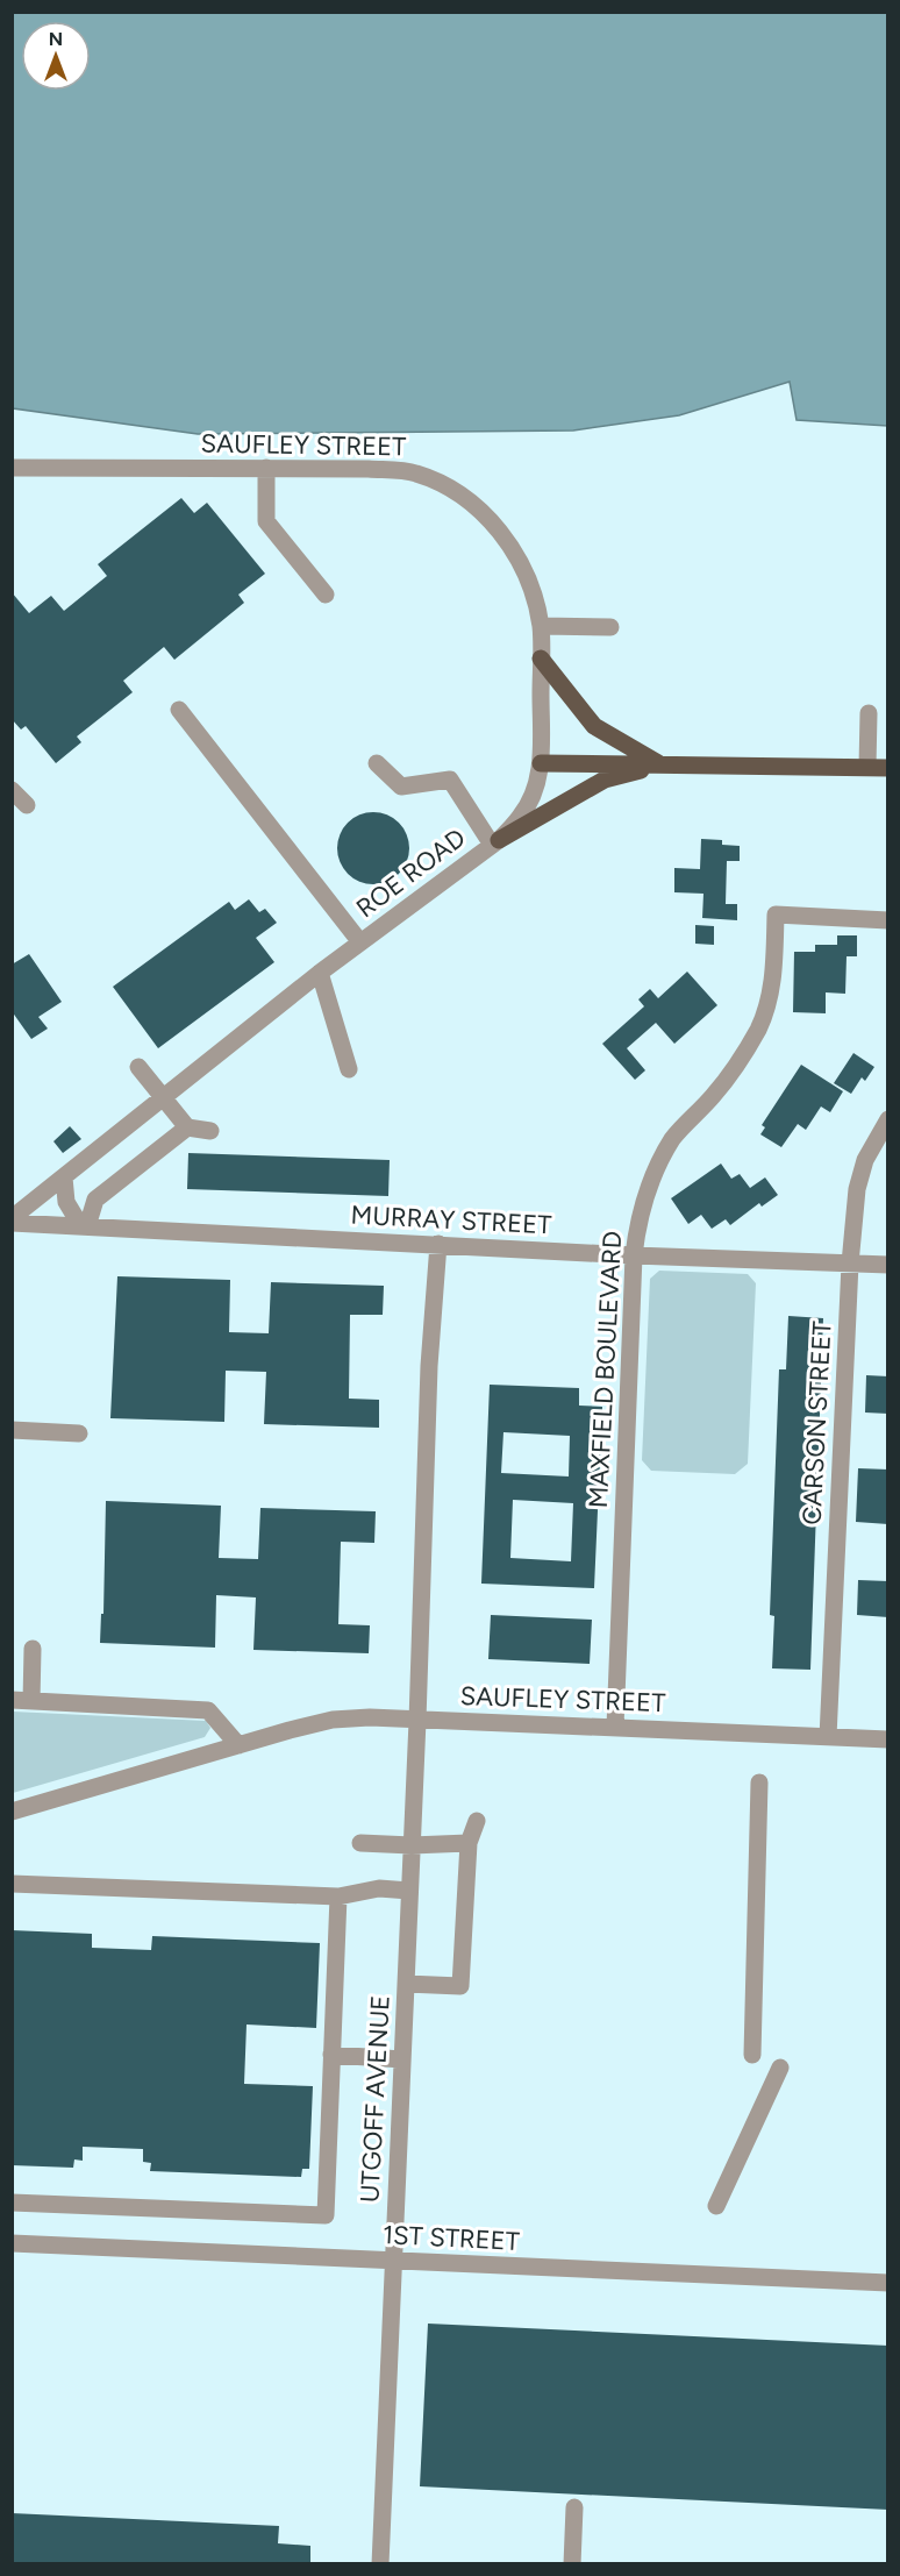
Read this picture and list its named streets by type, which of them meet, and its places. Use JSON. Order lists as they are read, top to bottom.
{
  "streets": {
    "street": [
      "SAUFLEY STREET",
      "ROE ROAD",
      "MURRAY STREET",
      "MAXFIELD BOULEVARD",
      "CARSON STREET",
      "UTGOFF AVENUE",
      "1ST STREET"
    ]
  },
  "crossings": [
    ["SAUFLEY STREET", "ROE ROAD"],
    ["SAUFLEY STREET", "MAXFIELD BOULEVARD"],
    ["SAUFLEY STREET", "CARSON STREET"],
    ["SAUFLEY STREET", "UTGOFF AVENUE"],
    ["ROE ROAD", "MURRAY STREET"],
    ["MURRAY STREET", "MAXFIELD BOULEVARD"],
    ["MURRAY STREET", "CARSON STREET"],
    ["MURRAY STREET", "UTGOFF AVENUE"],
    ["UTGOFF AVENUE", "1ST STREET"]
  ],
  "north": "top"
}
